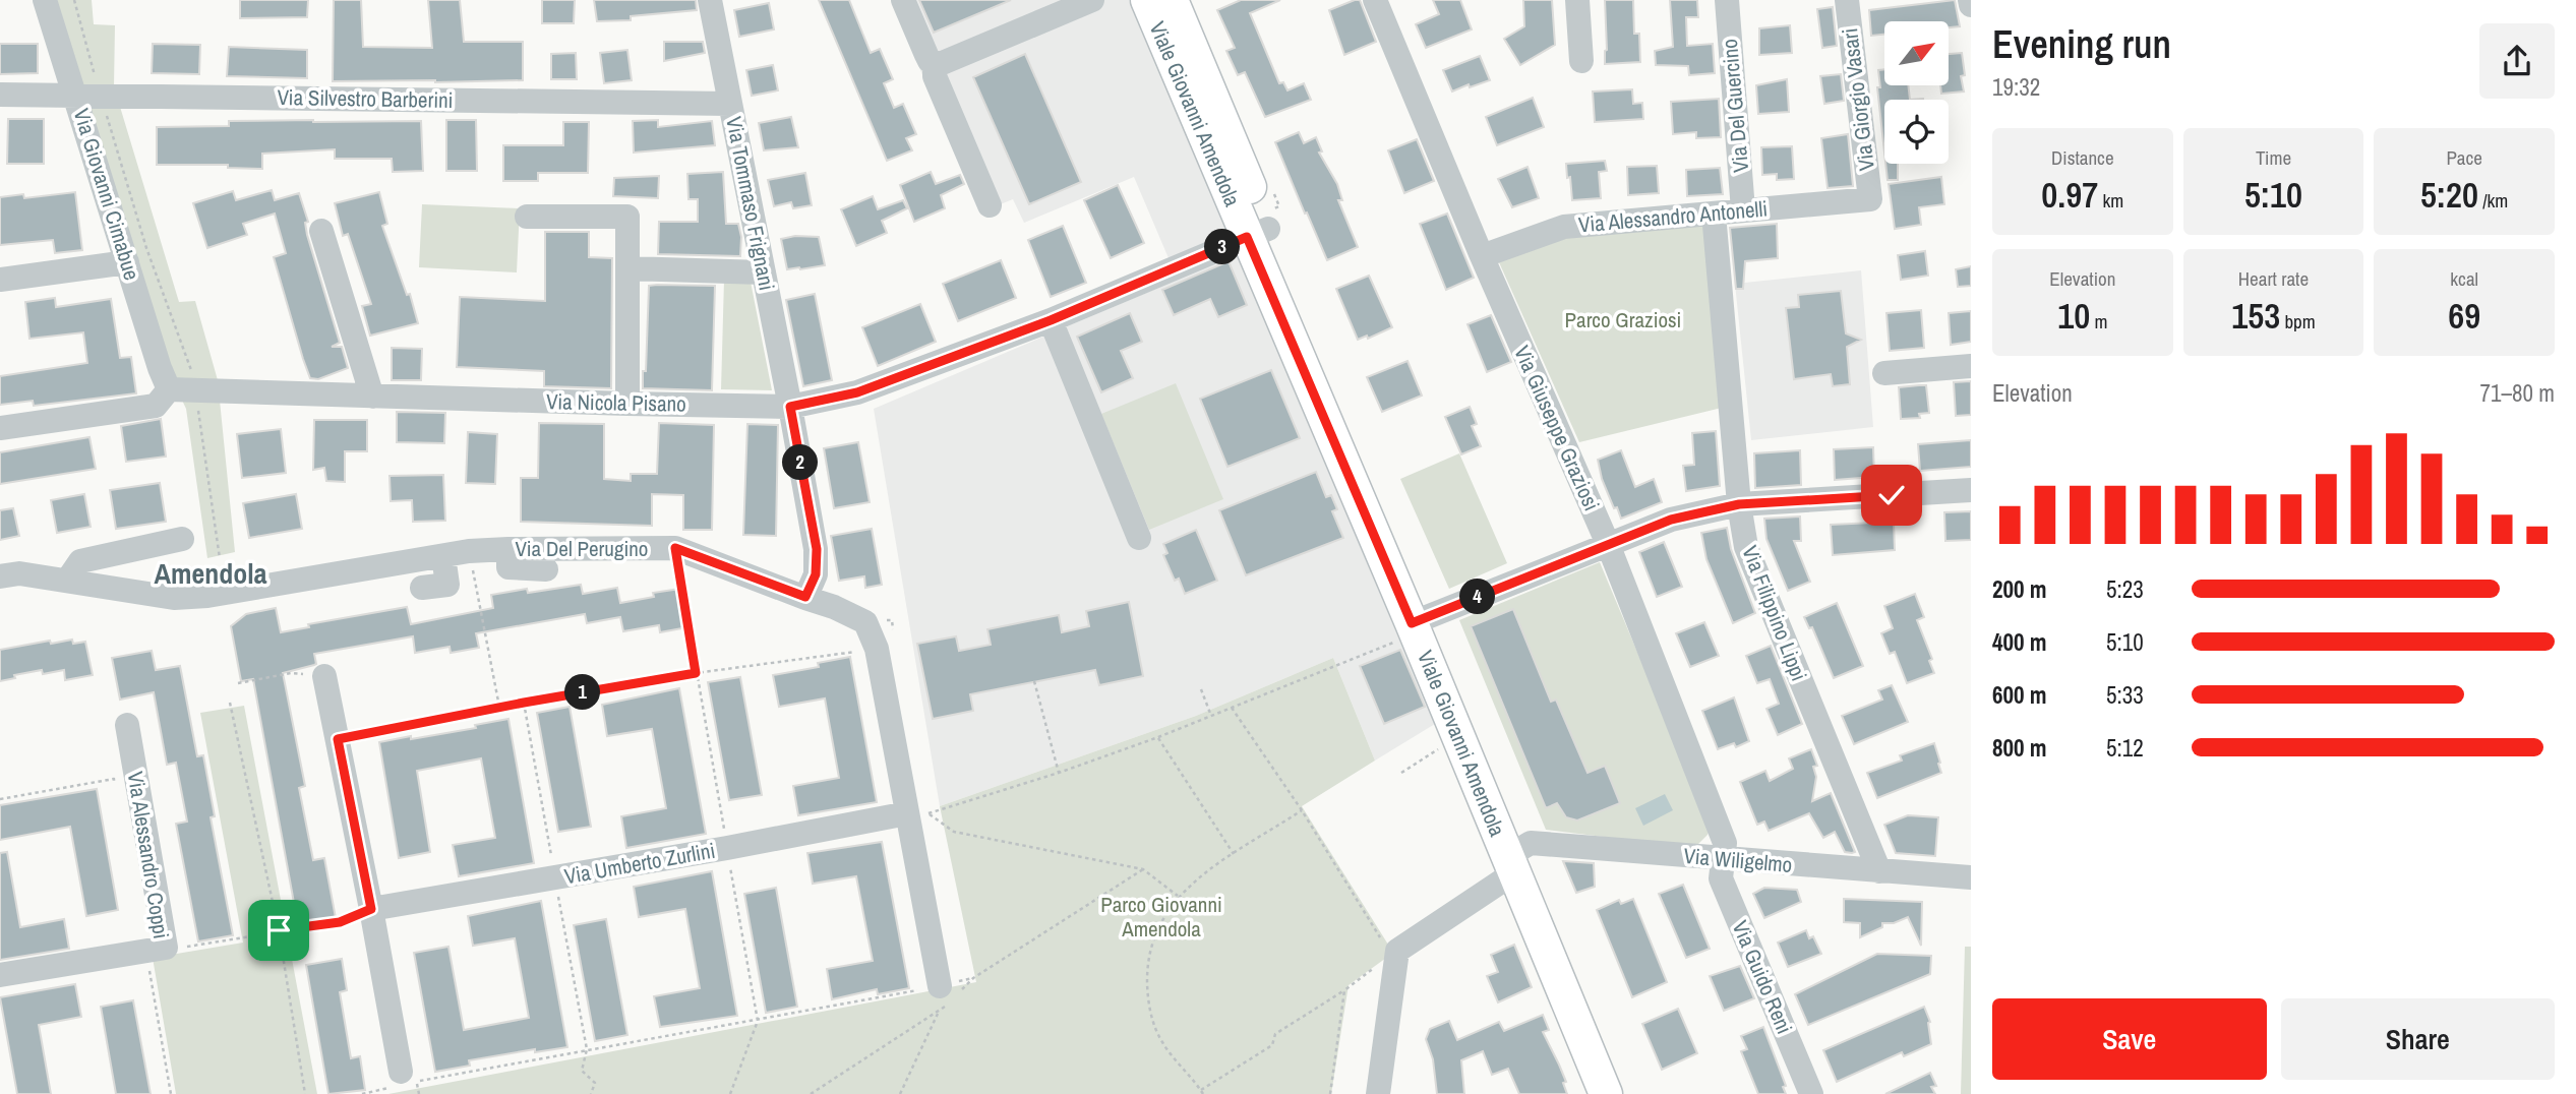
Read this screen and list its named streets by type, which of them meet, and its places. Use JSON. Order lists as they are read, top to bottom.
{
  "streets": {
    "main road": ["Viale Giovanni Amendola"],
    "street": [
      "Via Silvestro Barberini",
      "Via Giorgio Vasari",
      "Via Del Guercino",
      "Via Giovanni Cimabue",
      "Via Tommaso Frignani",
      "Via Alessandro Antonelli",
      "Via Nicola Pisano",
      "Via Giuseppe Graziosi",
      "Via Del Perugino",
      "Via Filippino Lippi",
      "Via Alessandro Coppi",
      "Via Wiligelmo",
      "Via Umberto Zurlini",
      "Via Guido Reni"
    ]
  },
  "crossings": [
    ["Via Silvestro Barberini", "Via Giovanni Cimabue"],
    ["Via Silvestro Barberini", "Via Tommaso Frignani"],
    ["Via Giorgio Vasari", "Via Alessandro Antonelli"],
    ["Via Del Guercino", "Via Alessandro Antonelli"],
    ["Viale Giovanni Amendola", "Via Nicola Pisano"],
    ["Viale Giovanni Amendola", "Via Wiligelmo"],
    ["Via Giovanni Cimabue", "Via Nicola Pisano"],
    ["Via Tommaso Frignani", "Via Nicola Pisano"],
    ["Via Alessandro Antonelli", "Via Giuseppe Graziosi"],
    ["Via Alessandro Antonelli", "Via Filippino Lippi"],
    ["Via Giuseppe Graziosi", "Via Wiligelmo"],
    ["Via Giuseppe Graziosi", "Via Guido Reni"],
    ["Via Filippino Lippi", "Via Wiligelmo"],
    ["Via Wiligelmo", "Via Guido Reni"]
  ],
  "districts": ["Amendola"],
  "parks": ["Parco Graziosi", "Parco Giovanni Amendola"],
  "north": "top right",
  "page": {
    "heading": ["Evening run", "19:32"],
    "stats": [
      ["Distance", "0.97 km"],
      ["Time", "5:10"],
      ["Pace", "5:20 /km"],
      ["Elevation", "10 m"],
      ["Heart rate", "153 bpm"],
      ["kcal", "69"]
    ],
    "pins": [
      "3",
      "2",
      "4",
      "1"
    ],
    "chart": ["Elevation", "71–80 m"],
    "list": [
      {
        "name": "200 m",
        "note": "5:23"
      },
      {
        "name": "400 m",
        "note": "5:10"
      },
      {
        "name": "600 m",
        "note": "5:33"
      },
      {
        "name": "800 m",
        "note": "5:12"
      }
    ],
    "buttons": ["Save", "Share"]
  }
}
